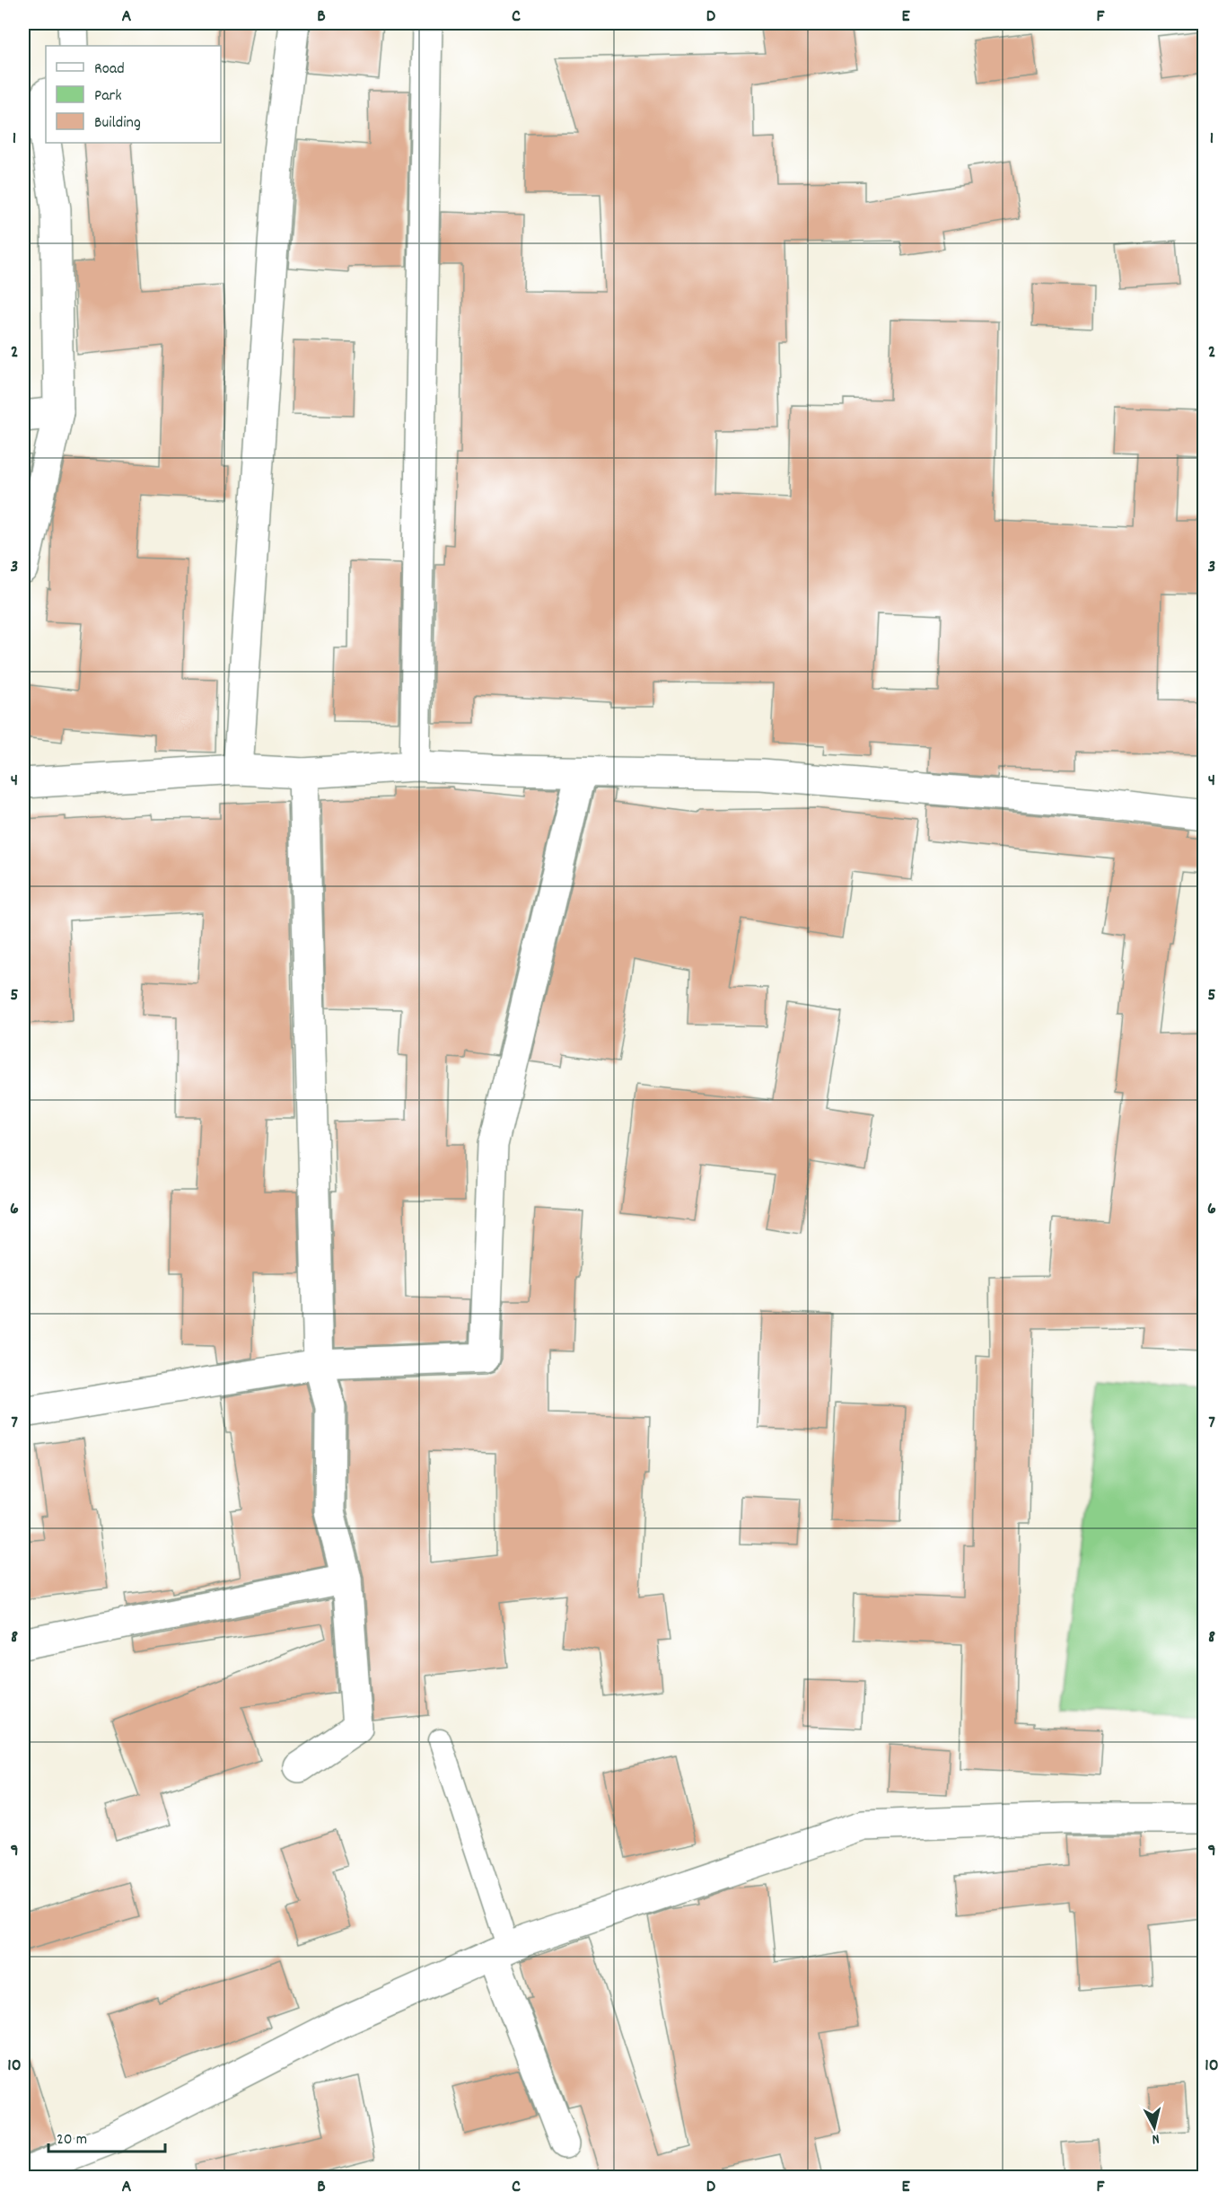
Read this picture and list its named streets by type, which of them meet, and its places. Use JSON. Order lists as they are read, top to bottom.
{
  "legend": ["Road", "Park", "Building"],
  "scale_bar": "20 m",
  "north": "bottom",
  "grid": {
    "columns": [
      "A",
      "B",
      "C",
      "D",
      "E",
      "F"
    ],
    "rows": [
      "1",
      "2",
      "3",
      "4",
      "5",
      "6",
      "7",
      "8",
      "9",
      "10"
    ]
  }
}
